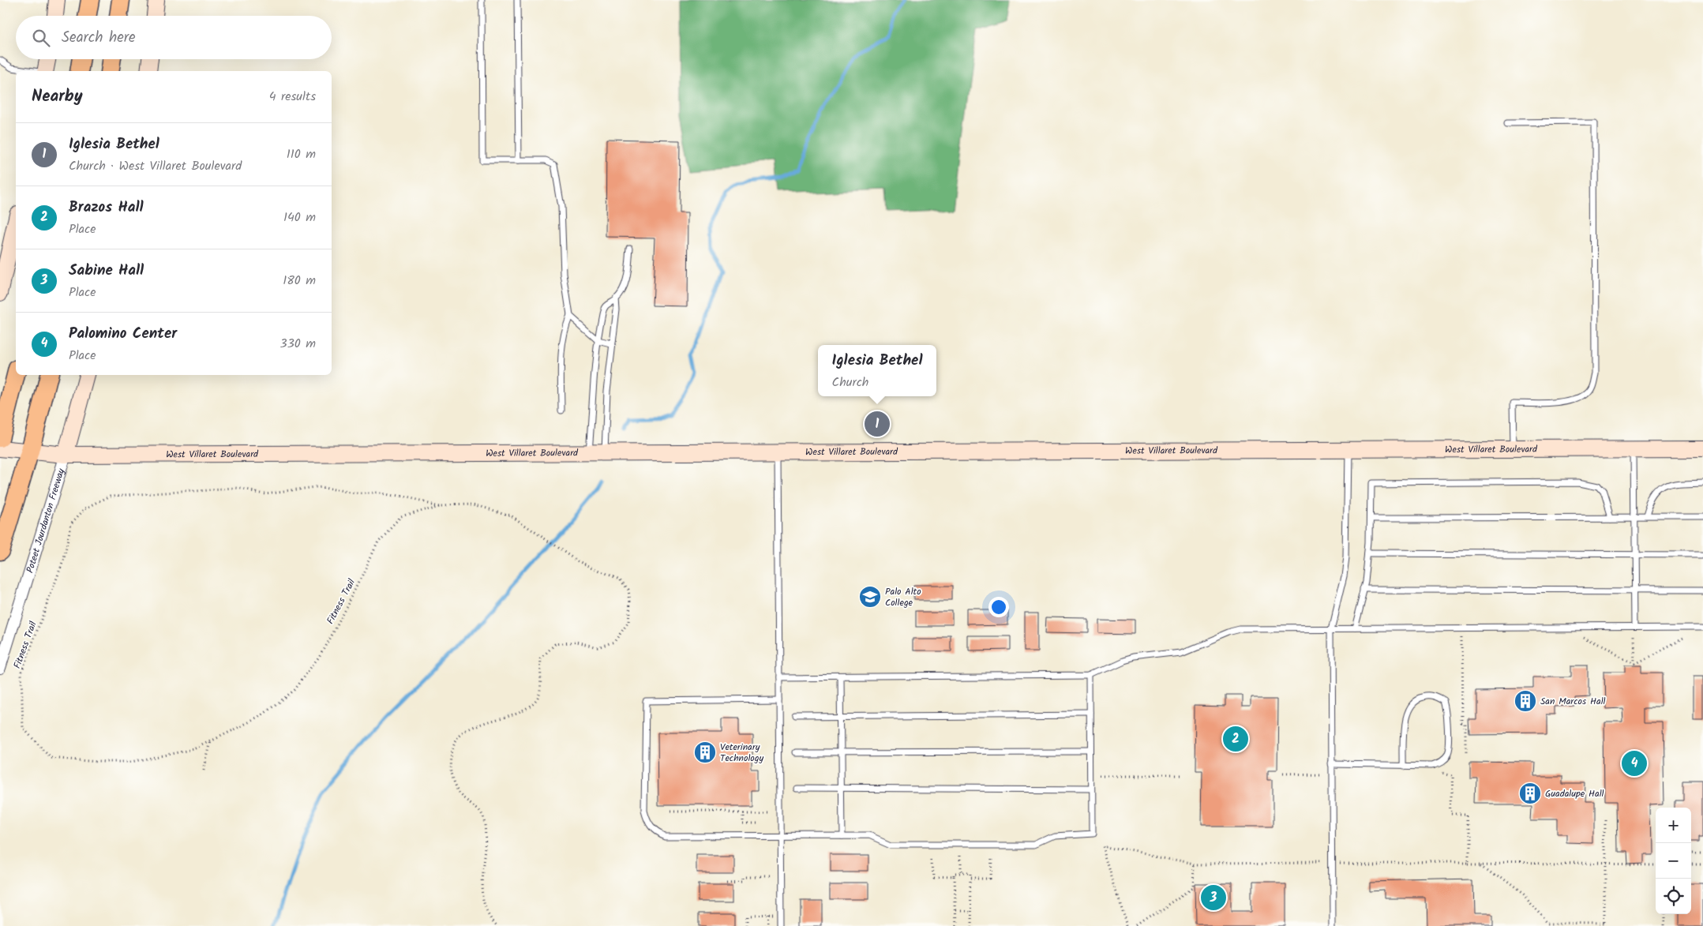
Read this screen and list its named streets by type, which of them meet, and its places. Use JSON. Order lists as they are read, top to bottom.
{
  "streets": {
    "street": ["West Villaret Boulevard", "Poteet Jourdanton Freeway"],
    "path": ["Fitness Trail"]
  },
  "crossings": [
    ["West Villaret Boulevard", "Poteet Jourdanton Freeway"]
  ],
  "places": {
    "school or university": ["Palo Alto College"],
    "building": ["San Marcos Hall", "Veterinary Technology", "Guadalupe Hall"]
  },
  "page": {
    "search": "Search here",
    "heading": ["Nearby", "4 results"],
    "list": [
      {
        "mark": "1",
        "name": "Iglesia Bethel",
        "note": "Church · West Villaret Boulevard",
        "value": "110 m"
      },
      {
        "mark": "2",
        "name": "Brazos Hall",
        "note": "Place",
        "value": "140 m"
      },
      {
        "mark": "3",
        "name": "Sabine Hall",
        "note": "Place",
        "value": "180 m"
      },
      {
        "mark": "4",
        "name": "Palomino Center",
        "note": "Place",
        "value": "330 m"
      }
    ],
    "popup": ["Iglesia Bethel", "Church"],
    "pins": [
      "1",
      "2",
      "4",
      "3"
    ],
    "map_buttons": ["+", "−"]
  }
}
